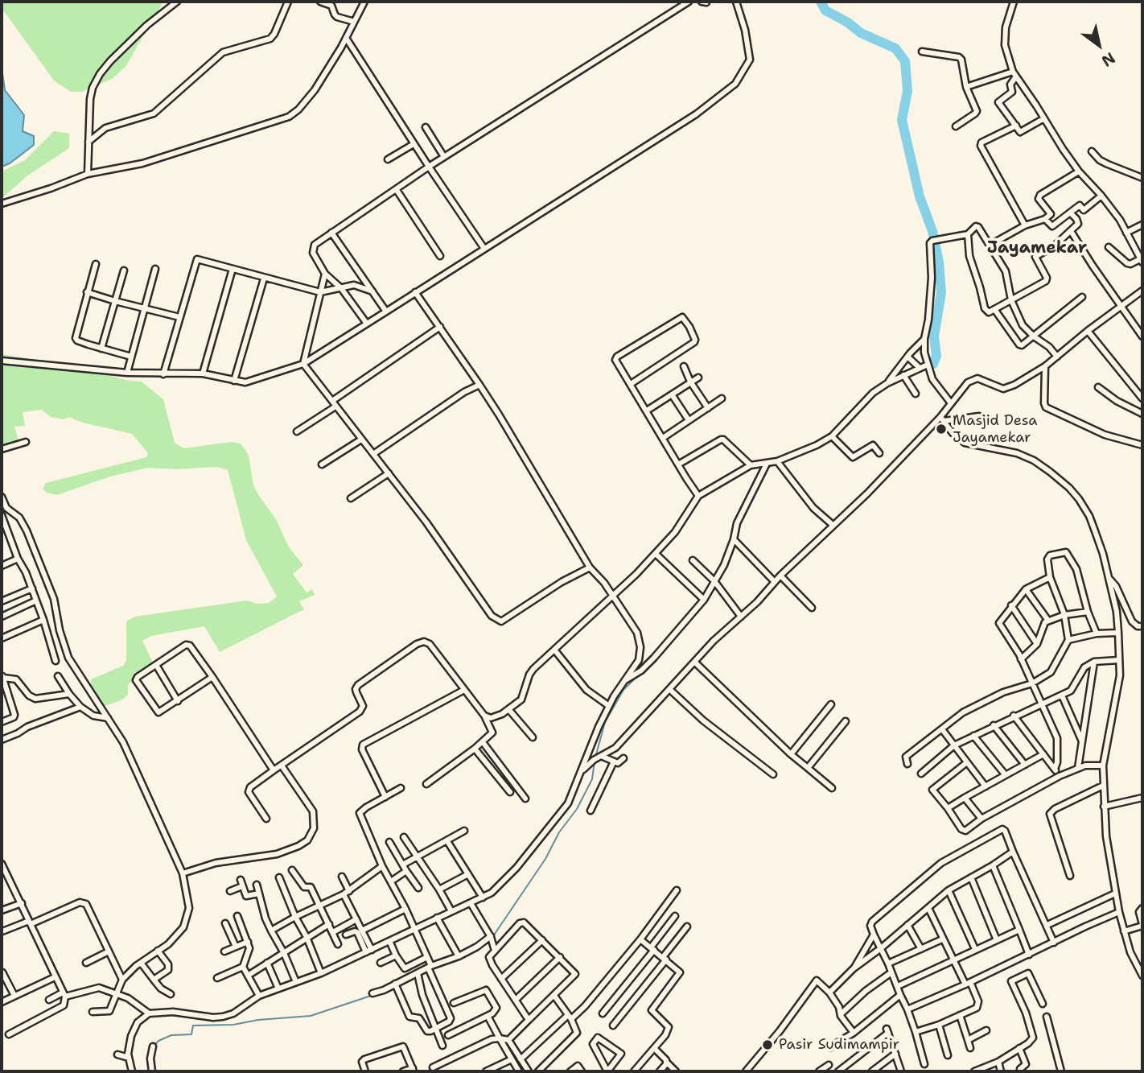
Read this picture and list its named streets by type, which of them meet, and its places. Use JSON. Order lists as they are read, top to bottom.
{
  "districts": ["Jayamekar"],
  "places": ["Masjid Desa Jayamekar", "Pasir Sudimampir"],
  "north": "bottom right"
}
